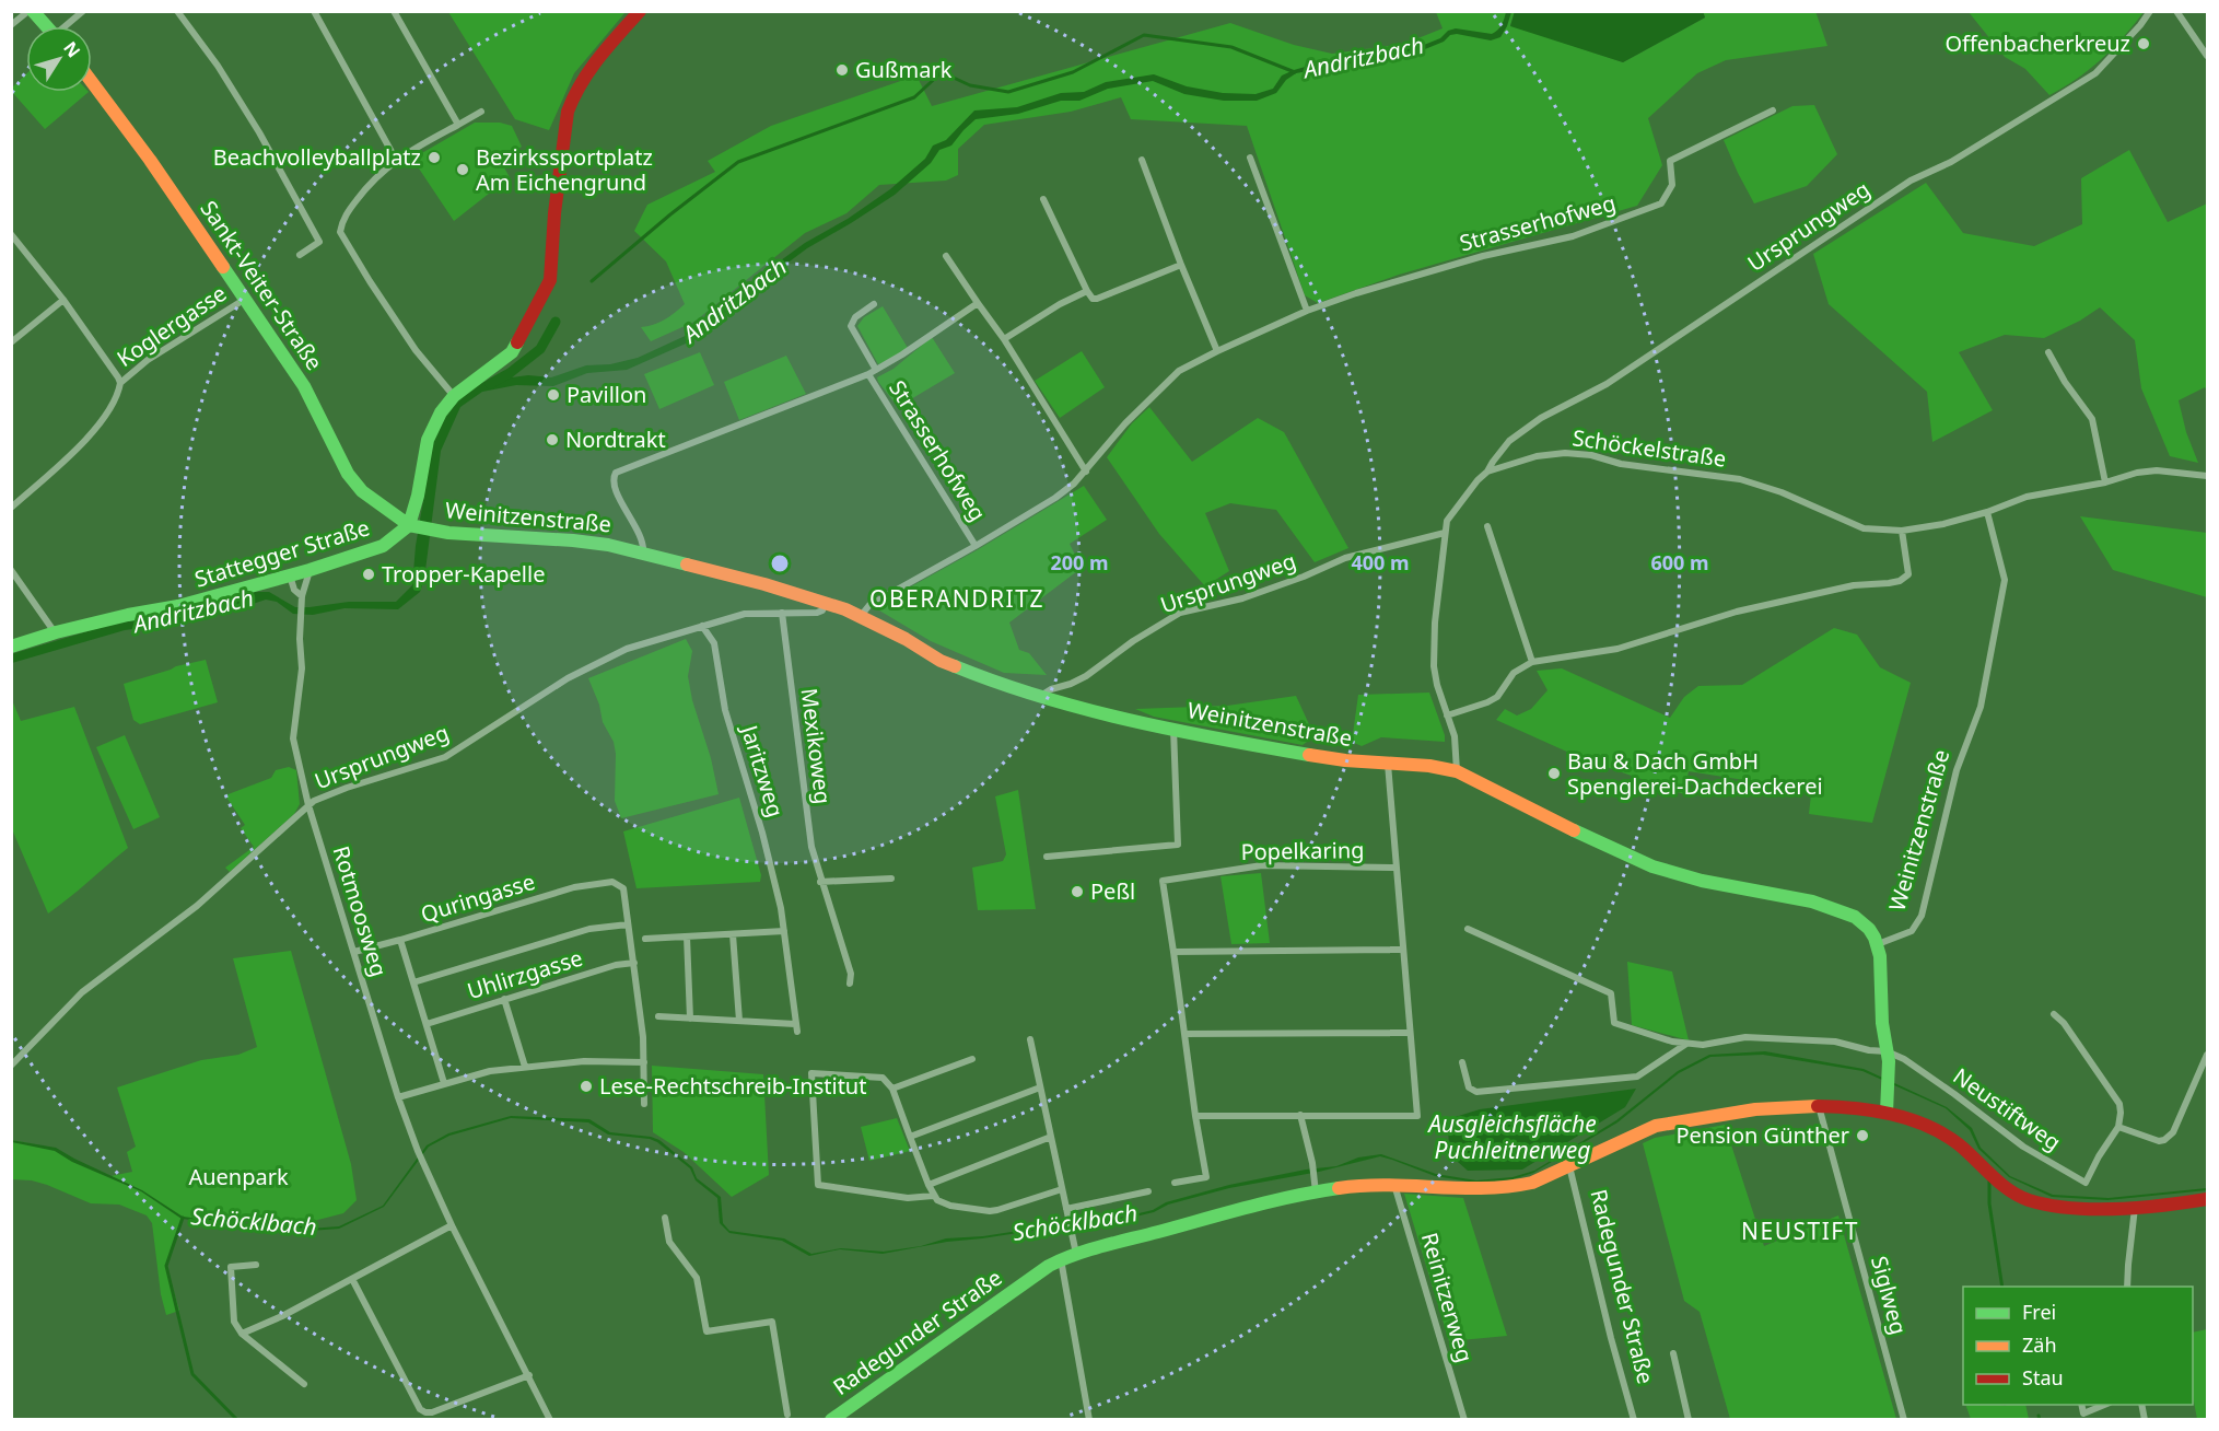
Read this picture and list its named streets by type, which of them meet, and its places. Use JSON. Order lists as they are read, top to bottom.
{
  "streets": {
    "main road": [
      "Sankt-Veiter-Straße",
      "Weinitzenstraße",
      "Stattegger Straße",
      "Radegunder Straße"
    ],
    "street": [
      "Strasserhofweg",
      "Ursprungweg",
      "Koglergasse",
      "Schöckelstraße",
      "Mexikoweg",
      "Jaritzweg",
      "Popelkaring",
      "Quringasse",
      "Rotmoosweg",
      "Uhlirzgasse",
      "Neustiftweg",
      "Siglweg",
      "Reinitzerweg"
    ]
  },
  "crossings": [
    ["Strasserhofweg", "Weinitzenstraße"],
    ["Ursprungweg", "Schöckelstraße"],
    ["Ursprungweg", "Weinitzenstraße"],
    ["Ursprungweg", "Mexikoweg"],
    ["Ursprungweg", "Jaritzweg"],
    ["Ursprungweg", "Rotmoosweg"],
    ["Sankt-Veiter-Straße", "Koglergasse"],
    ["Sankt-Veiter-Straße", "Weinitzenstraße"],
    ["Sankt-Veiter-Straße", "Stattegger Straße"],
    ["Schöckelstraße", "Weinitzenstraße"],
    ["Weinitzenstraße", "Stattegger Straße"],
    ["Weinitzenstraße", "Popelkaring"],
    ["Stattegger Straße", "Rotmoosweg"],
    ["Quringasse", "Rotmoosweg"],
    ["Radegunder Straße", "Siglweg"],
    ["Radegunder Straße", "Reinitzerweg"]
  ],
  "districts": ["OBERANDRITZ", "NEUSTIFT"],
  "water": ["Andritzbach", "Ausgleichsfläche Puchleitnerweg", "Schöcklbach"],
  "parks": ["Auenpark"],
  "places": [
    "Offenbacherkreuz",
    "Gußmark",
    "Beachvolleyballplatz",
    "Bezirkssportplatz Am Eichengrund",
    "Pavillon",
    "Nordtrakt",
    "Tropper-Kapelle",
    "Bau & Dach GmbH Spenglerei-Dachdeckerei",
    "Peßl",
    "Lese-Rechtschreib-Institut",
    "Pension Günther"
  ],
  "legend": ["Frei", "Zäh", "Stau"],
  "north": "top right",
  "rings": ["200 m", "400 m", "600 m"]
}
